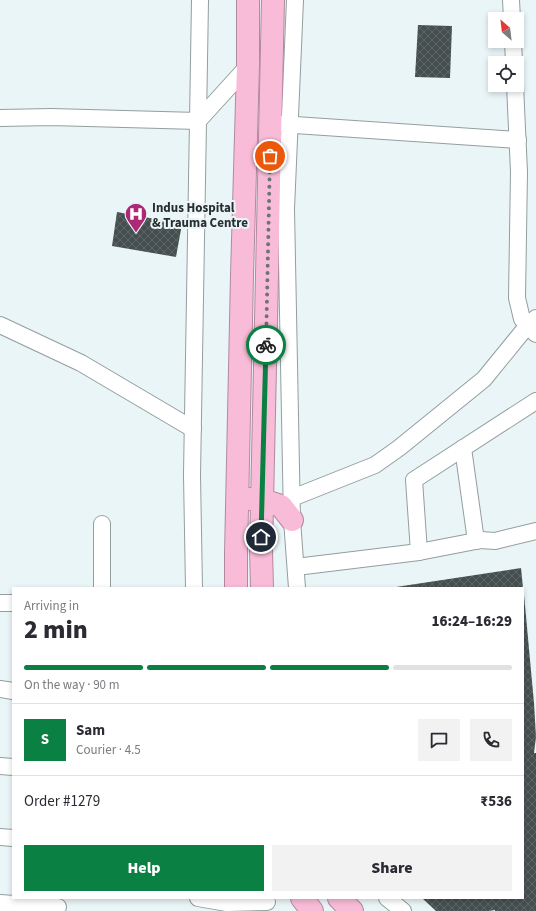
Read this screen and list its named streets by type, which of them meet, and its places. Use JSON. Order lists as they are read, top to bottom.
{
  "places": {
    "hospital": ["Indus Hospital & Trauma Centre"]
  },
  "north": "top left",
  "page": {
    "heading": ["2 min", "Arriving in", "16:24–16:29"],
    "panel": [
      "Sam",
      "Courier · 4.5",
      "Order #1279",
      "₹536"
    ],
    "bar": "On the way · 90 m",
    "round": "S",
    "buttons": ["Help", "Share"]
  }
}
